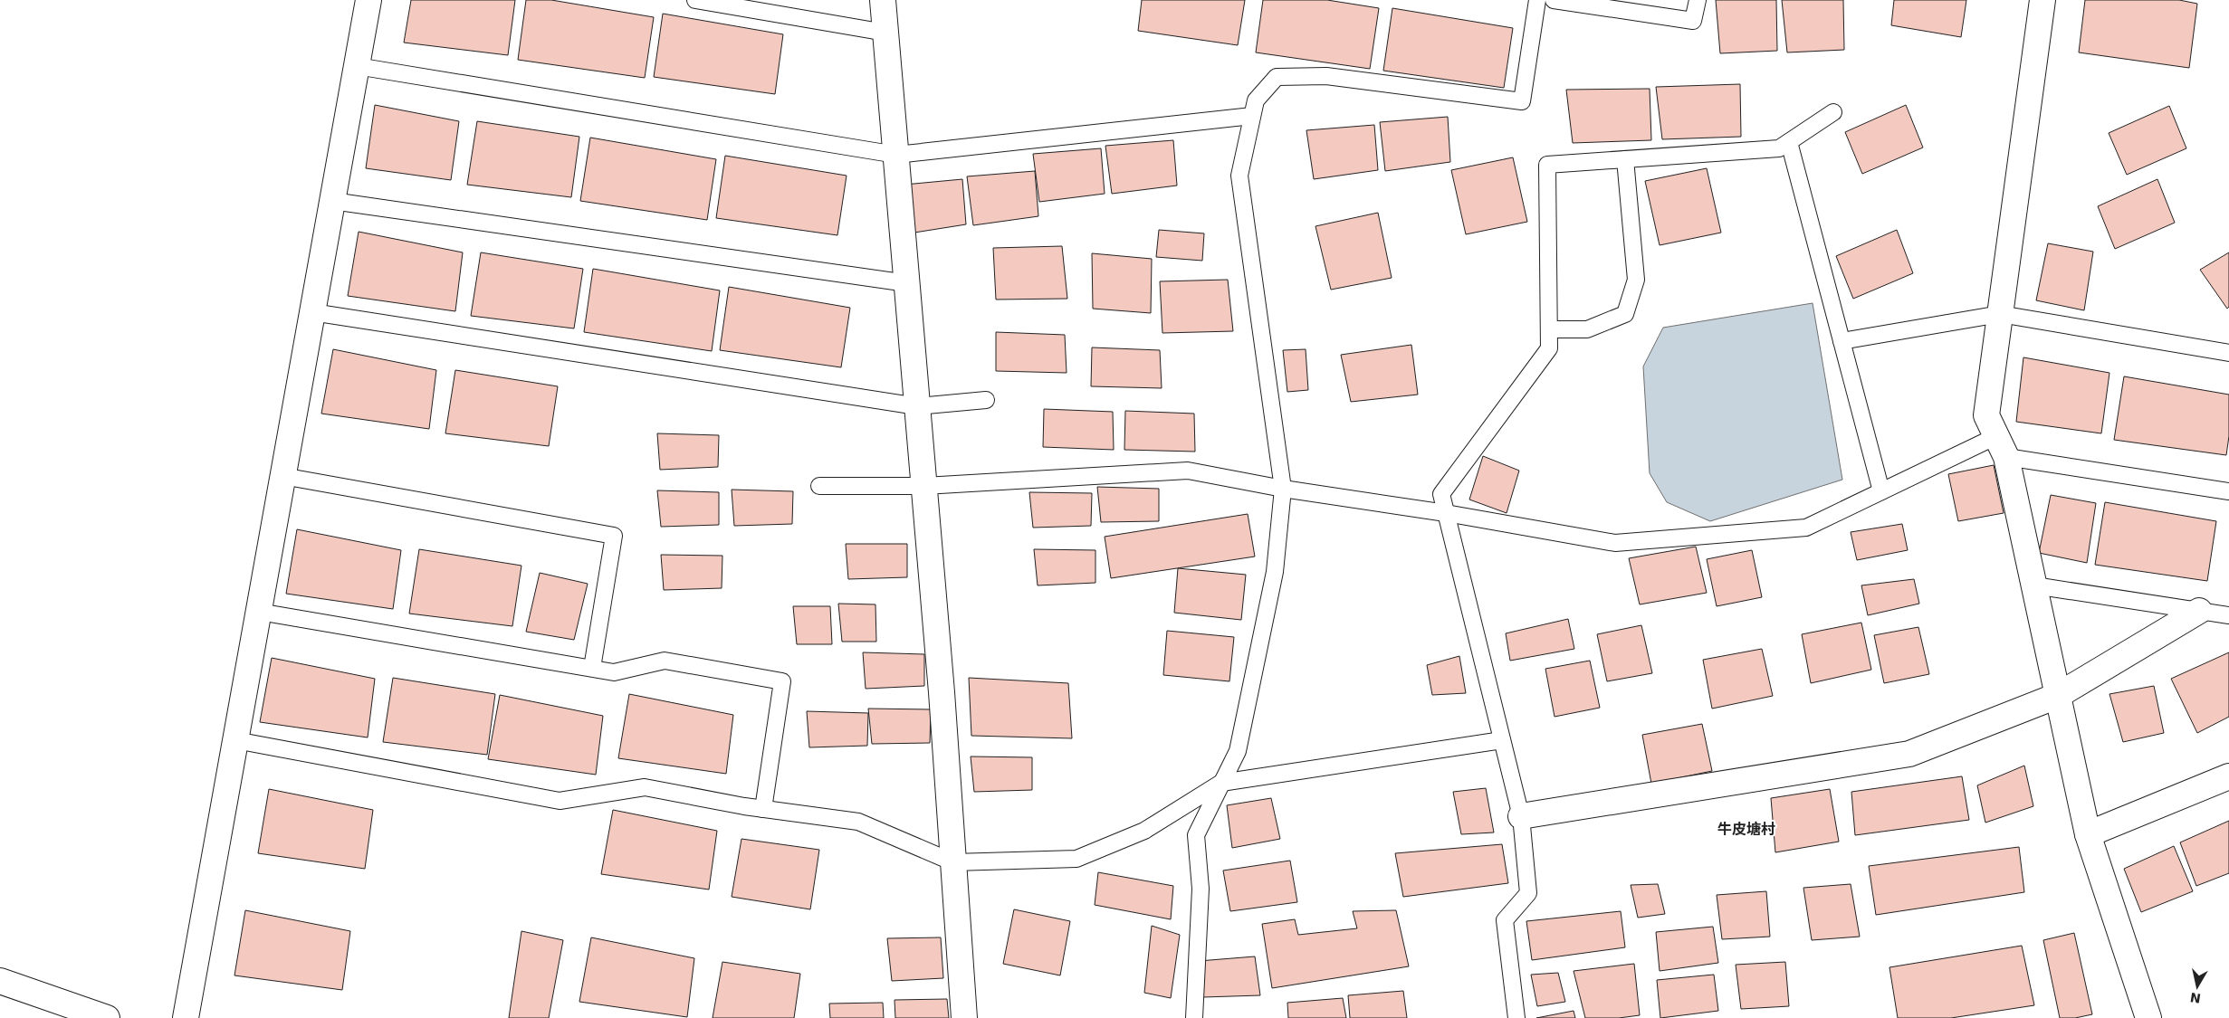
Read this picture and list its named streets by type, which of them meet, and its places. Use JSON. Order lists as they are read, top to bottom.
{
  "districts": ["牛皮塘村"],
  "north": "bottom"
}
